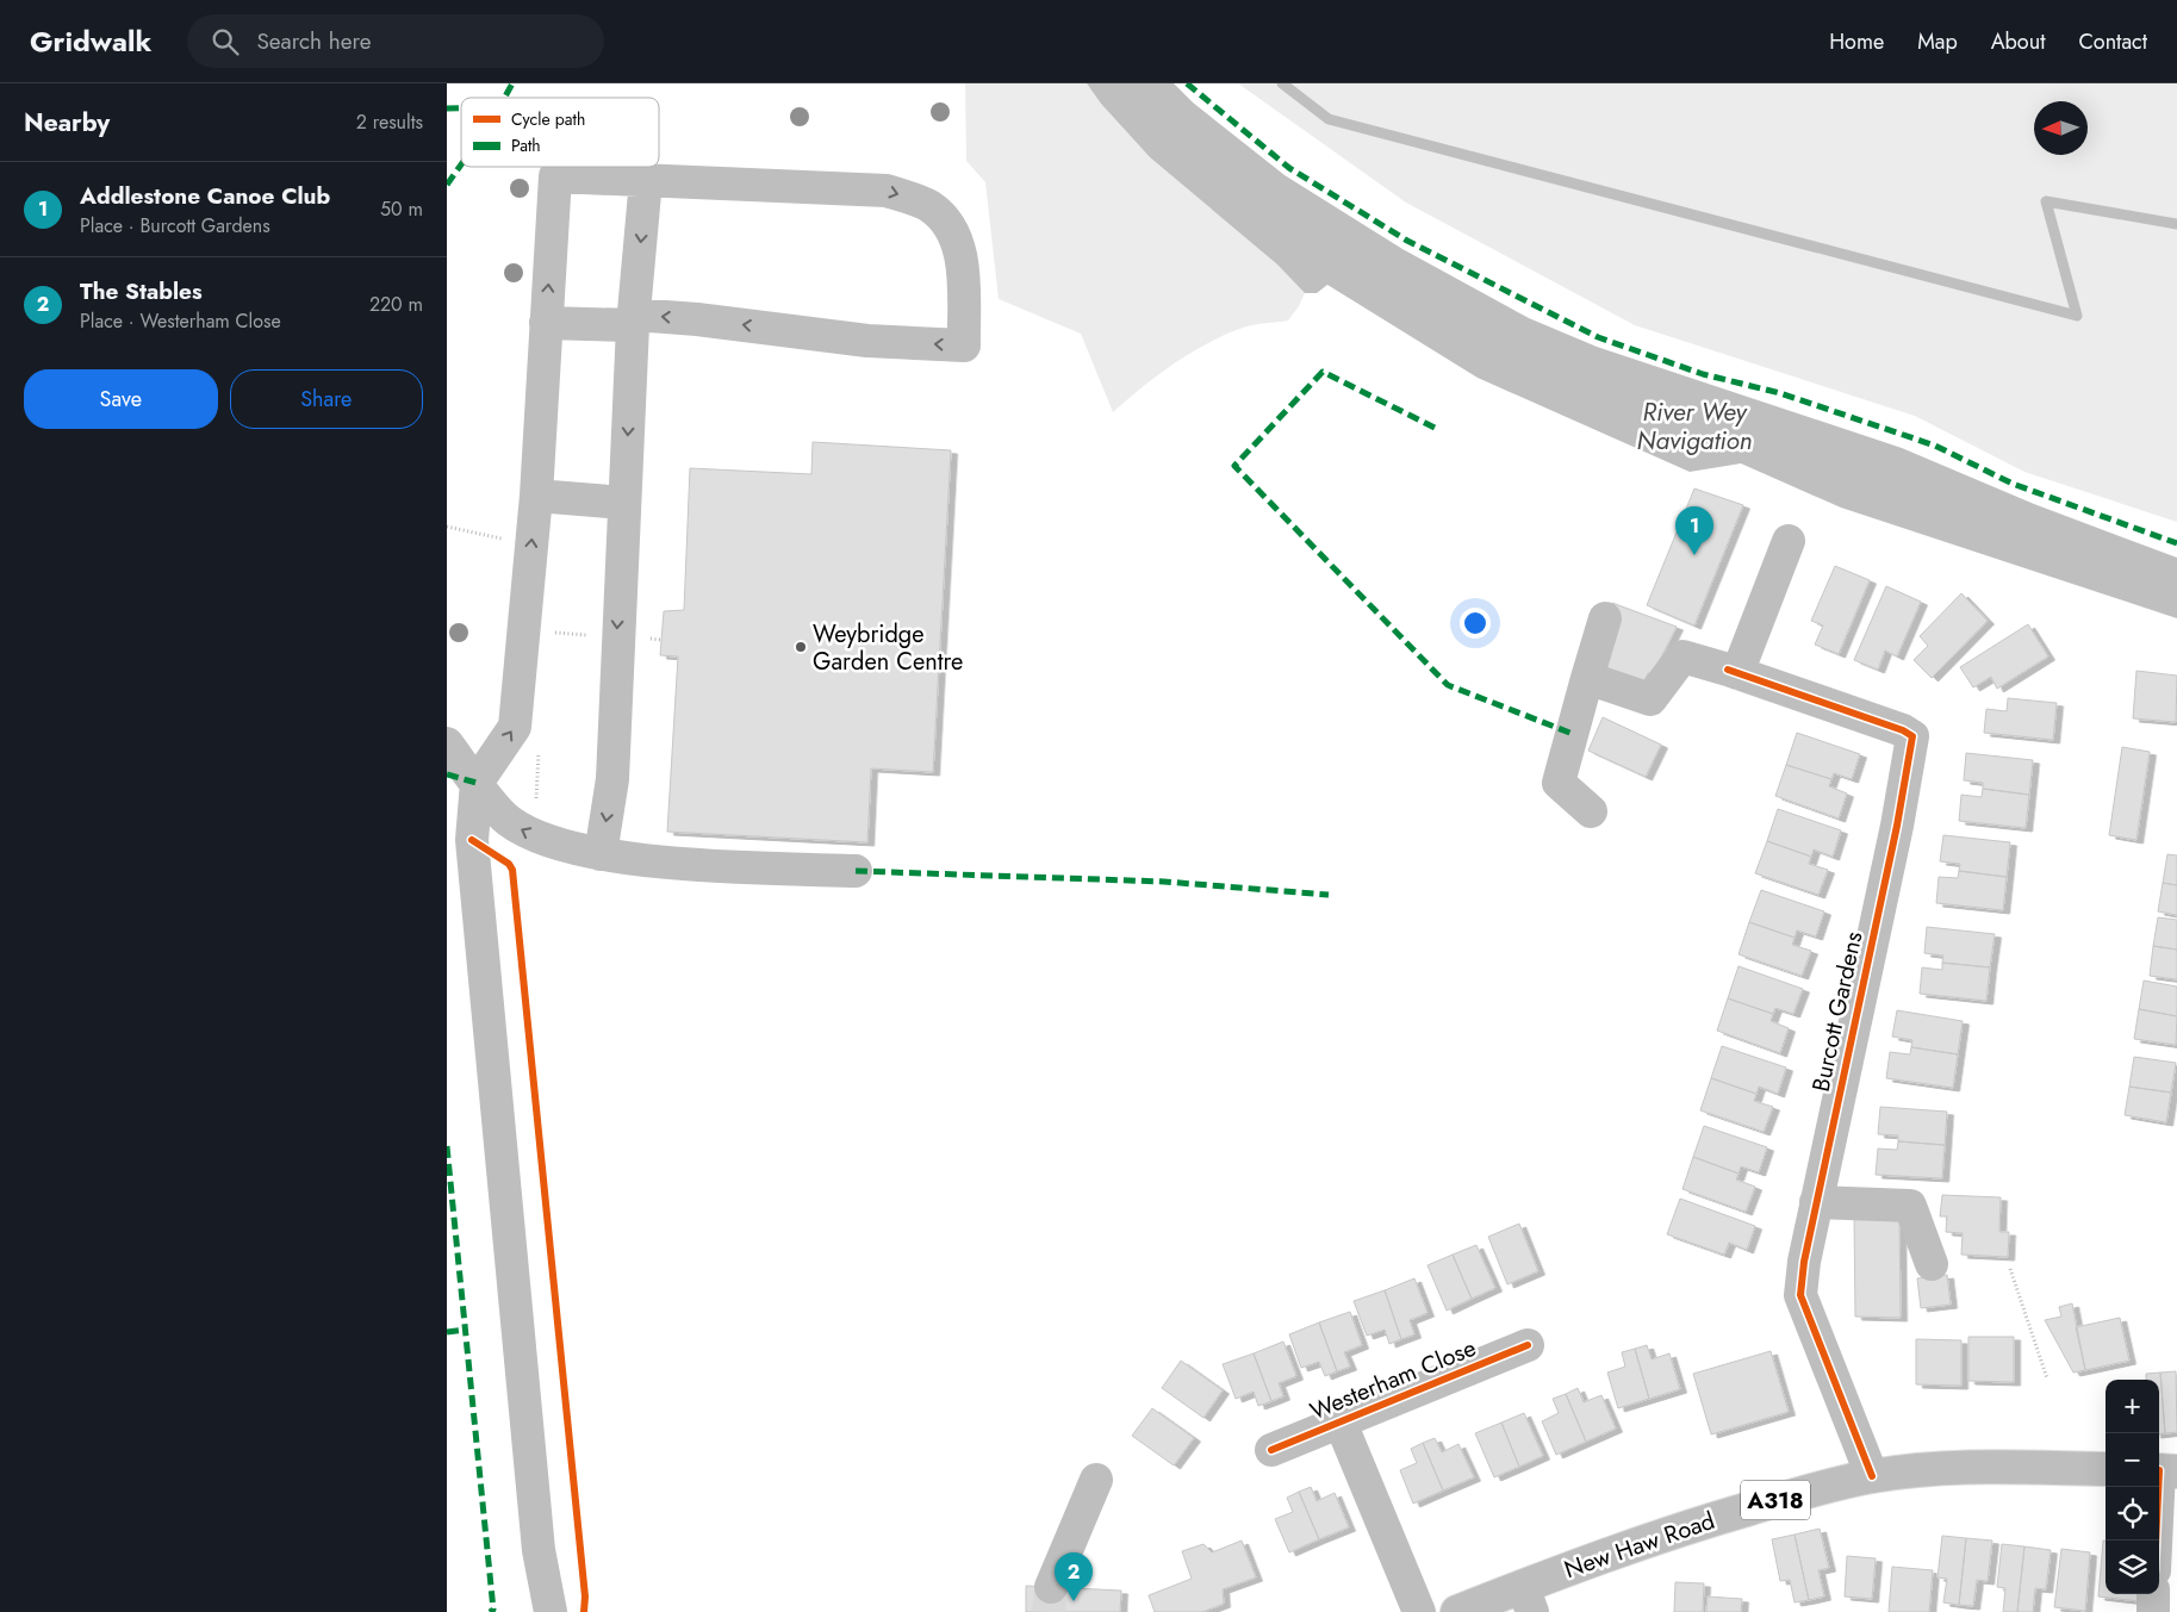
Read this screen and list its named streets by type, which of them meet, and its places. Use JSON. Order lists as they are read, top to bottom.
{
  "streets": {
    "street": [
      "Burcott Gardens",
      "Westerham Close",
      "A318",
      "New Haw Road"
    ]
  },
  "crossings": [
    ["Burcott Gardens", "New Haw Road"]
  ],
  "water": ["River Wey Navigation"],
  "places": ["Weybridge Garden Centre"],
  "legend": ["Cycle path", "Path"],
  "north": "left",
  "page": {
    "header": "Gridwalk",
    "search": "Search here",
    "nav": [
      "Home",
      "Map",
      "About",
      "Contact"
    ],
    "heading": ["Nearby", "2 results"],
    "list": [
      {
        "mark": "1",
        "name": "Addlestone Canoe Club",
        "note": "Place · Burcott Gardens",
        "value": "50 m"
      },
      {
        "mark": "2",
        "name": "The Stables",
        "note": "Place · Westerham Close",
        "value": "220 m"
      }
    ],
    "buttons": ["Save", "Share"],
    "pins": ["1", "2"],
    "map_buttons": ["+", "−"]
  }
}
